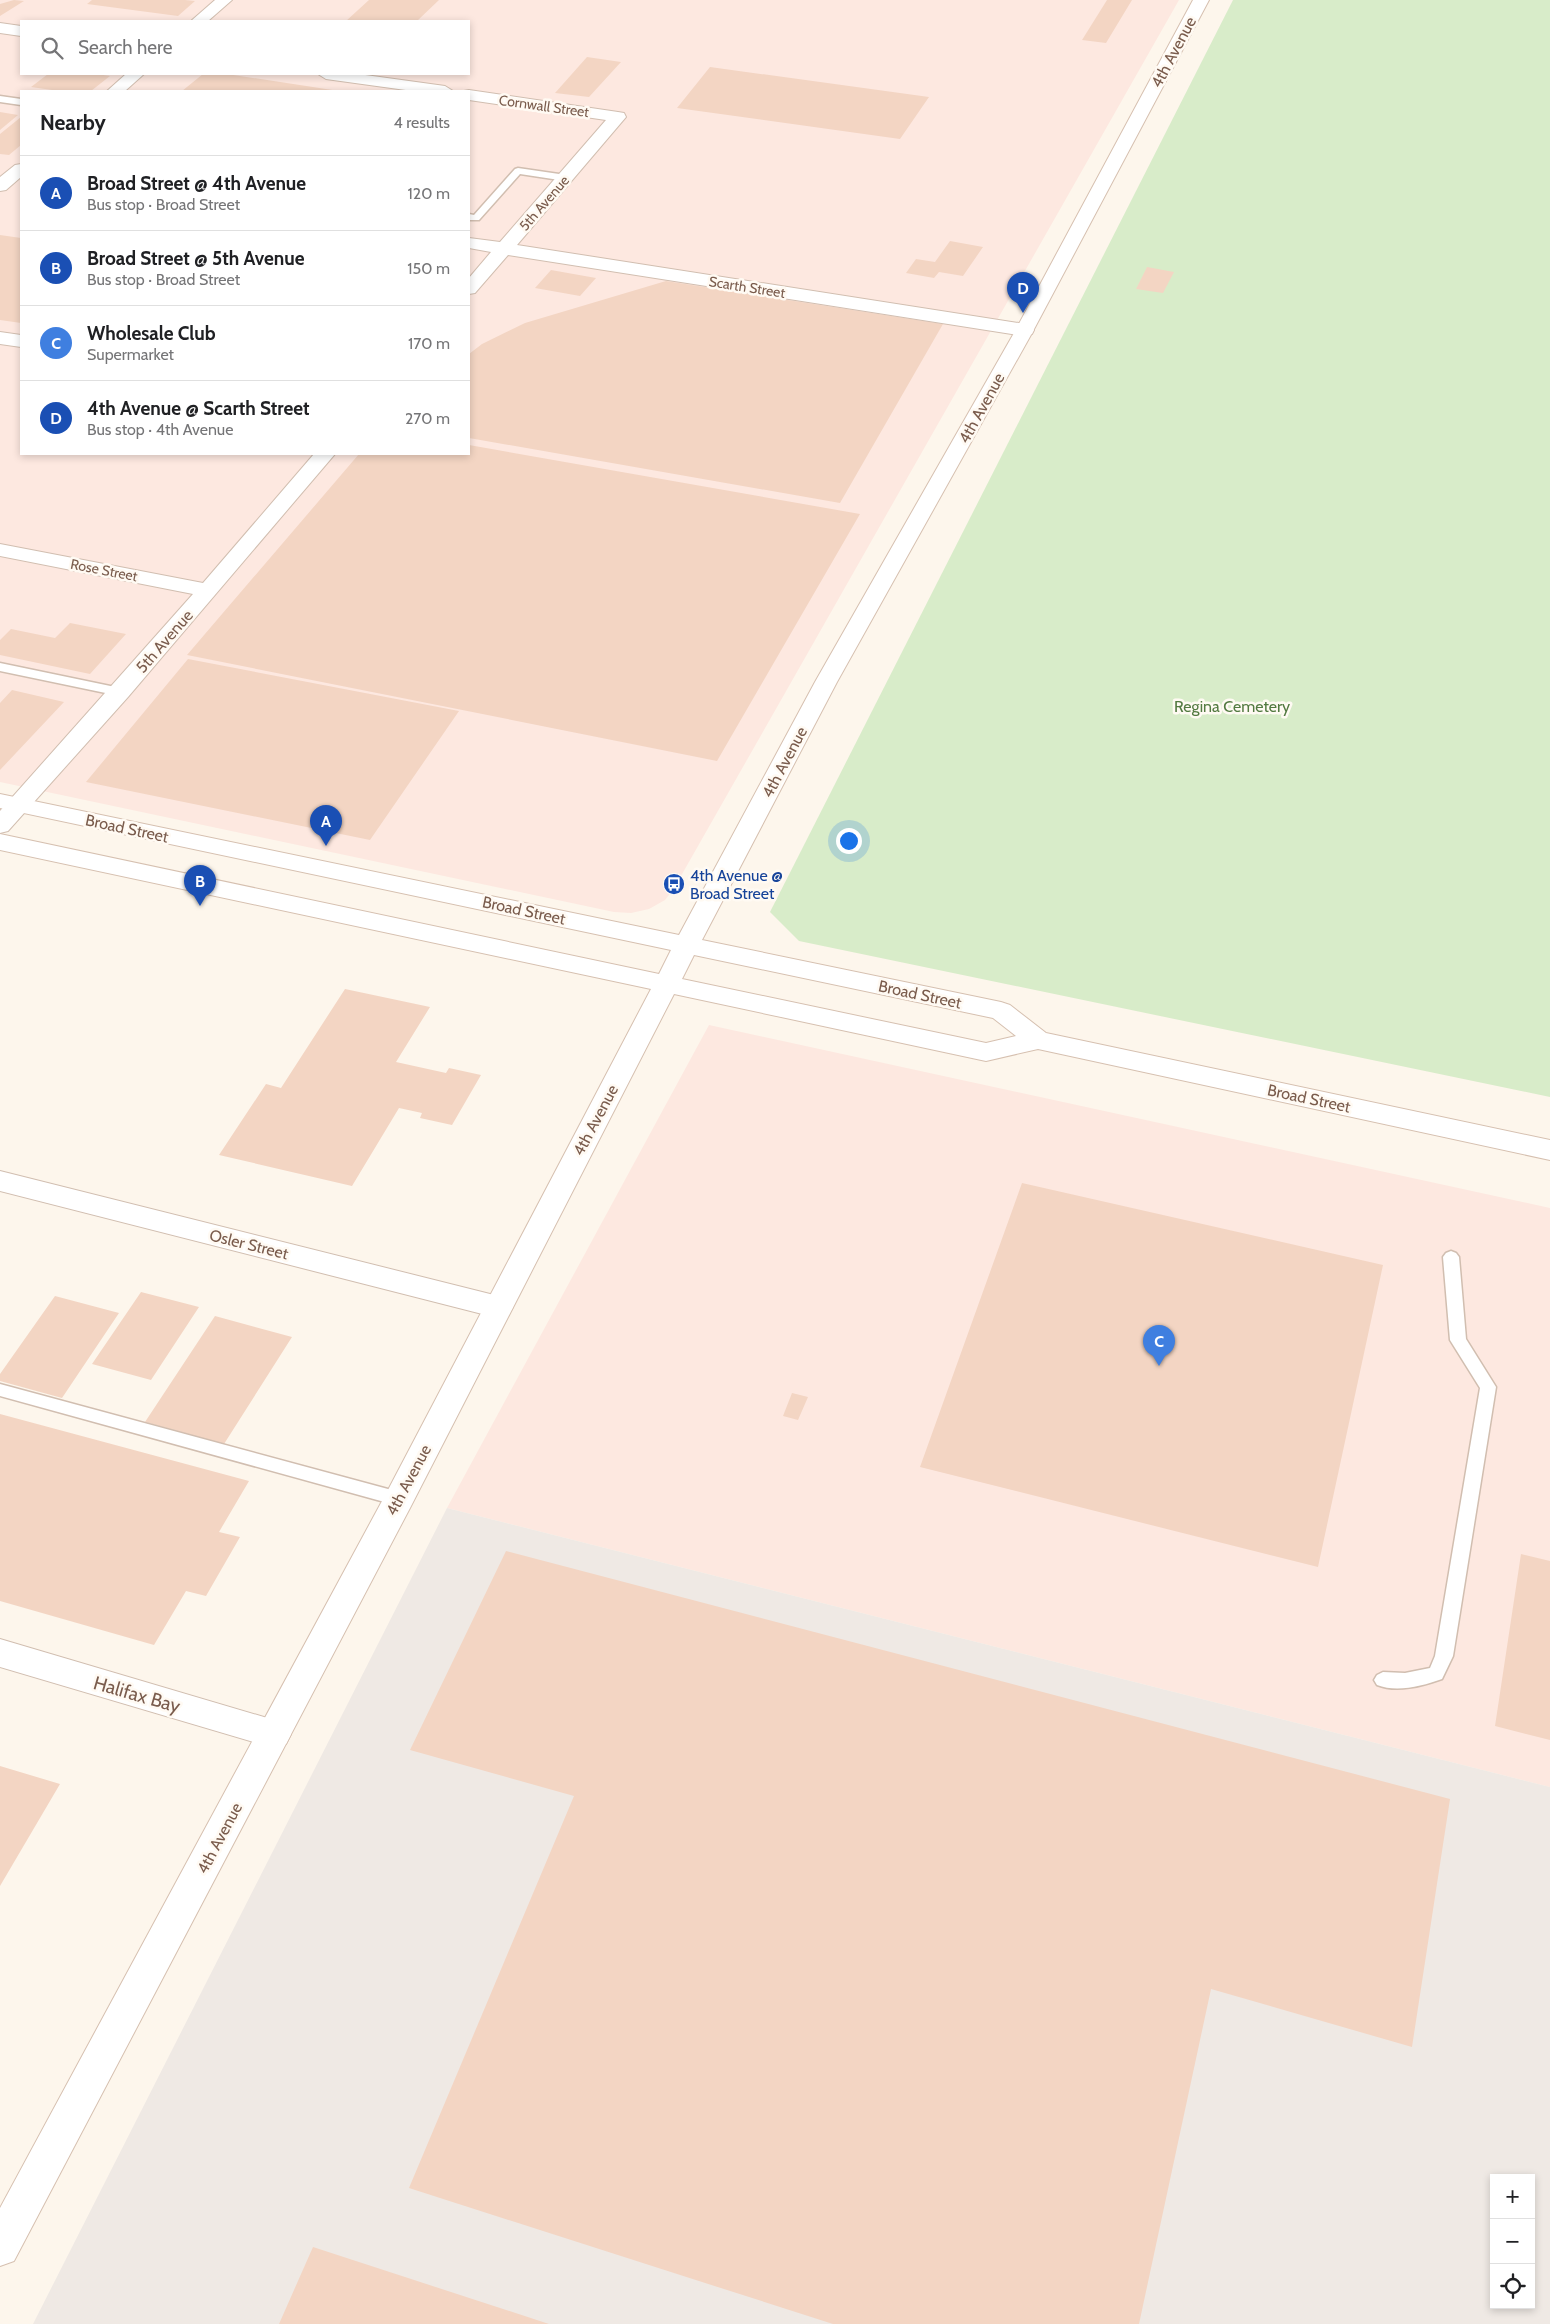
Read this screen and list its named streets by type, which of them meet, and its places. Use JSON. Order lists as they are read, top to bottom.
{
  "streets": {
    "main road": [
      "4th Avenue",
      "Cornwall Street",
      "5th Avenue",
      "Scarth Street",
      "Rose Street",
      "Broad Street",
      "Osler Street",
      "Halifax Bay"
    ]
  },
  "crossings": [
    ["4th Avenue", "Scarth Street"],
    ["4th Avenue", "Broad Street"],
    ["4th Avenue", "Osler Street"],
    ["4th Avenue", "Halifax Bay"],
    ["Cornwall Street", "5th Avenue"],
    ["5th Avenue", "Scarth Street"],
    ["5th Avenue", "Rose Street"],
    ["5th Avenue", "Broad Street"]
  ],
  "parks": ["Regina Cemetery"],
  "places": {
    "bus stop": ["4th Avenue @ Broad Street"]
  },
  "page": {
    "search": "Search here",
    "heading": ["Nearby", "4 results"],
    "list": [
      {
        "mark": "A",
        "name": "Broad Street @ 4th Avenue",
        "note": "Bus stop · Broad Street",
        "value": "120 m"
      },
      {
        "mark": "B",
        "name": "Broad Street @ 5th Avenue",
        "note": "Bus stop · Broad Street",
        "value": "150 m"
      },
      {
        "mark": "C",
        "name": "Wholesale Club",
        "note": "Supermarket",
        "value": "170 m"
      },
      {
        "mark": "D",
        "name": "4th Avenue @ Scarth Street",
        "note": "Bus stop · 4th Avenue",
        "value": "270 m"
      }
    ],
    "pins": [
      "D",
      "A",
      "B",
      "C"
    ],
    "map_buttons": ["+", "−"]
  }
}
